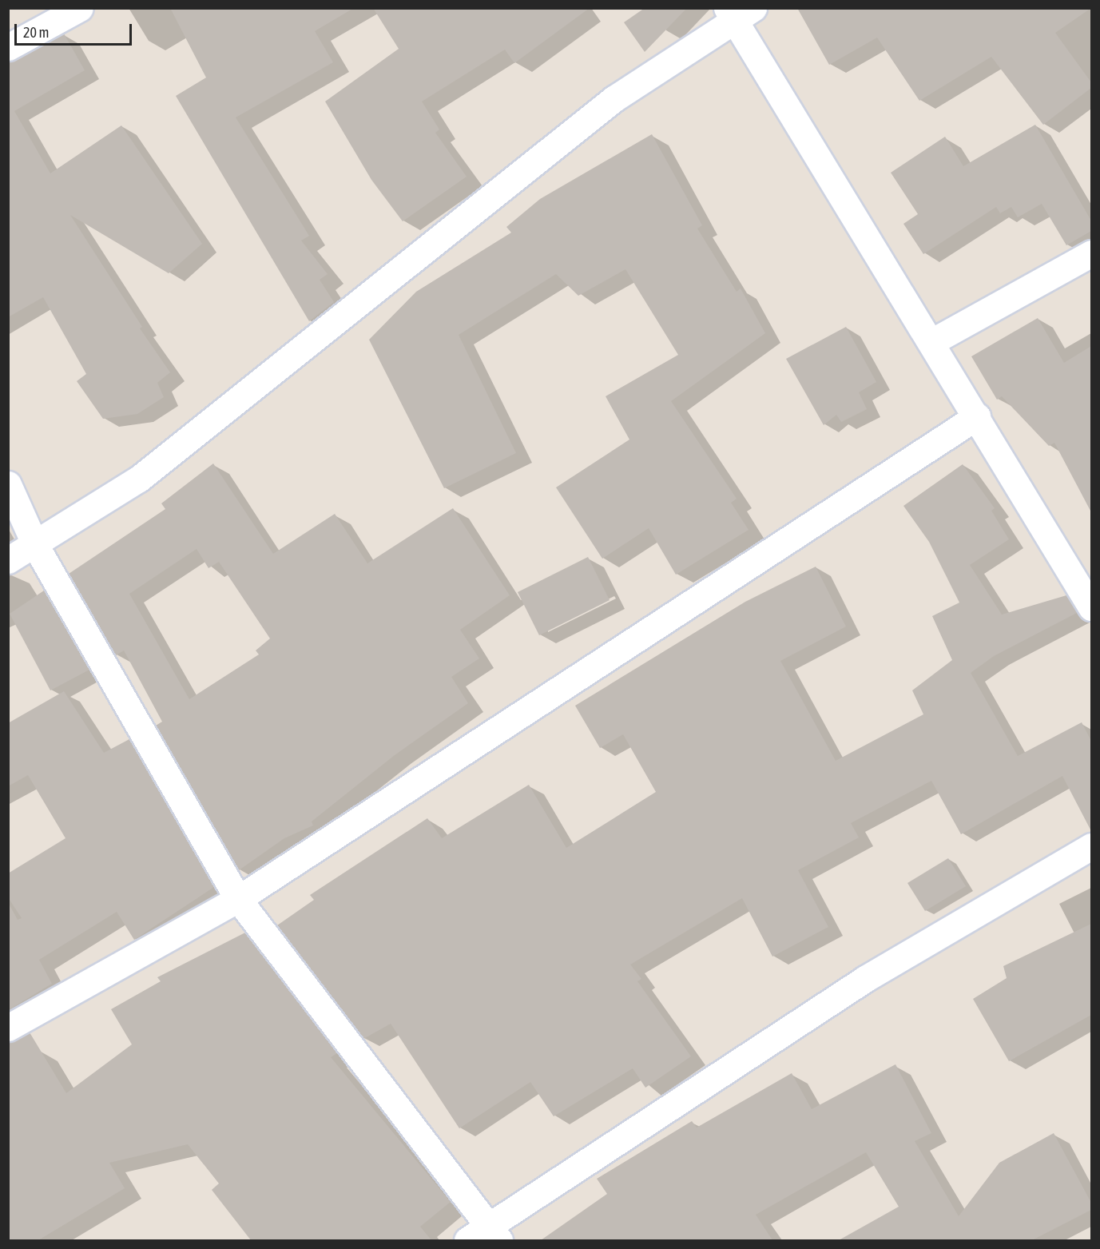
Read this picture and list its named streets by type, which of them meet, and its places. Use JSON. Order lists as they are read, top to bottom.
{
  "scale_bar": "20 m"
}
